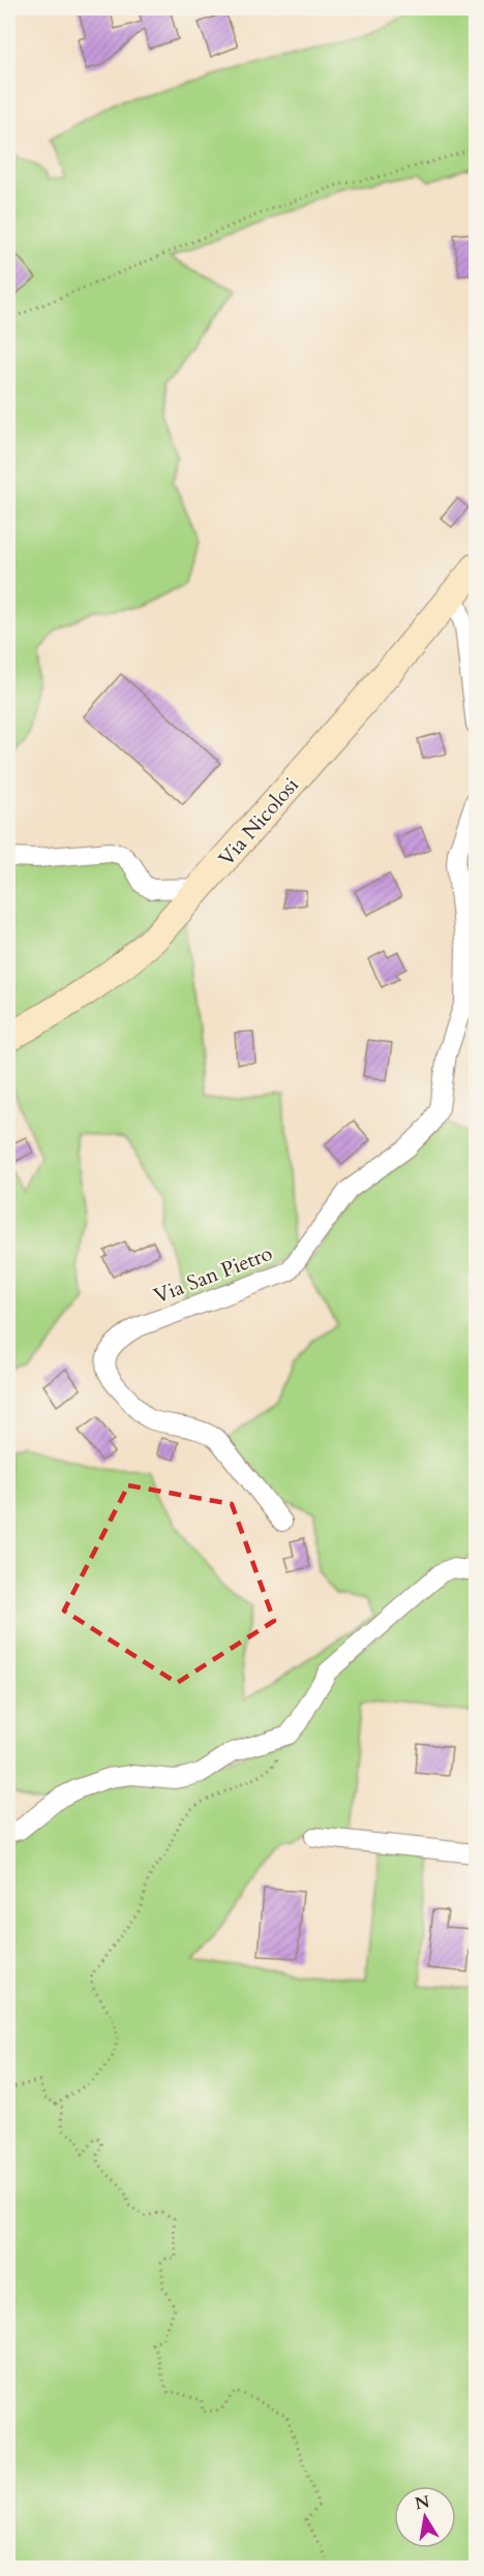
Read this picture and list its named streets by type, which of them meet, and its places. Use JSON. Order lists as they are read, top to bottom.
{
  "streets": {
    "main road": ["Via Nicolosi"],
    "street": ["Via San Pietro"]
  },
  "north": "top"
}
